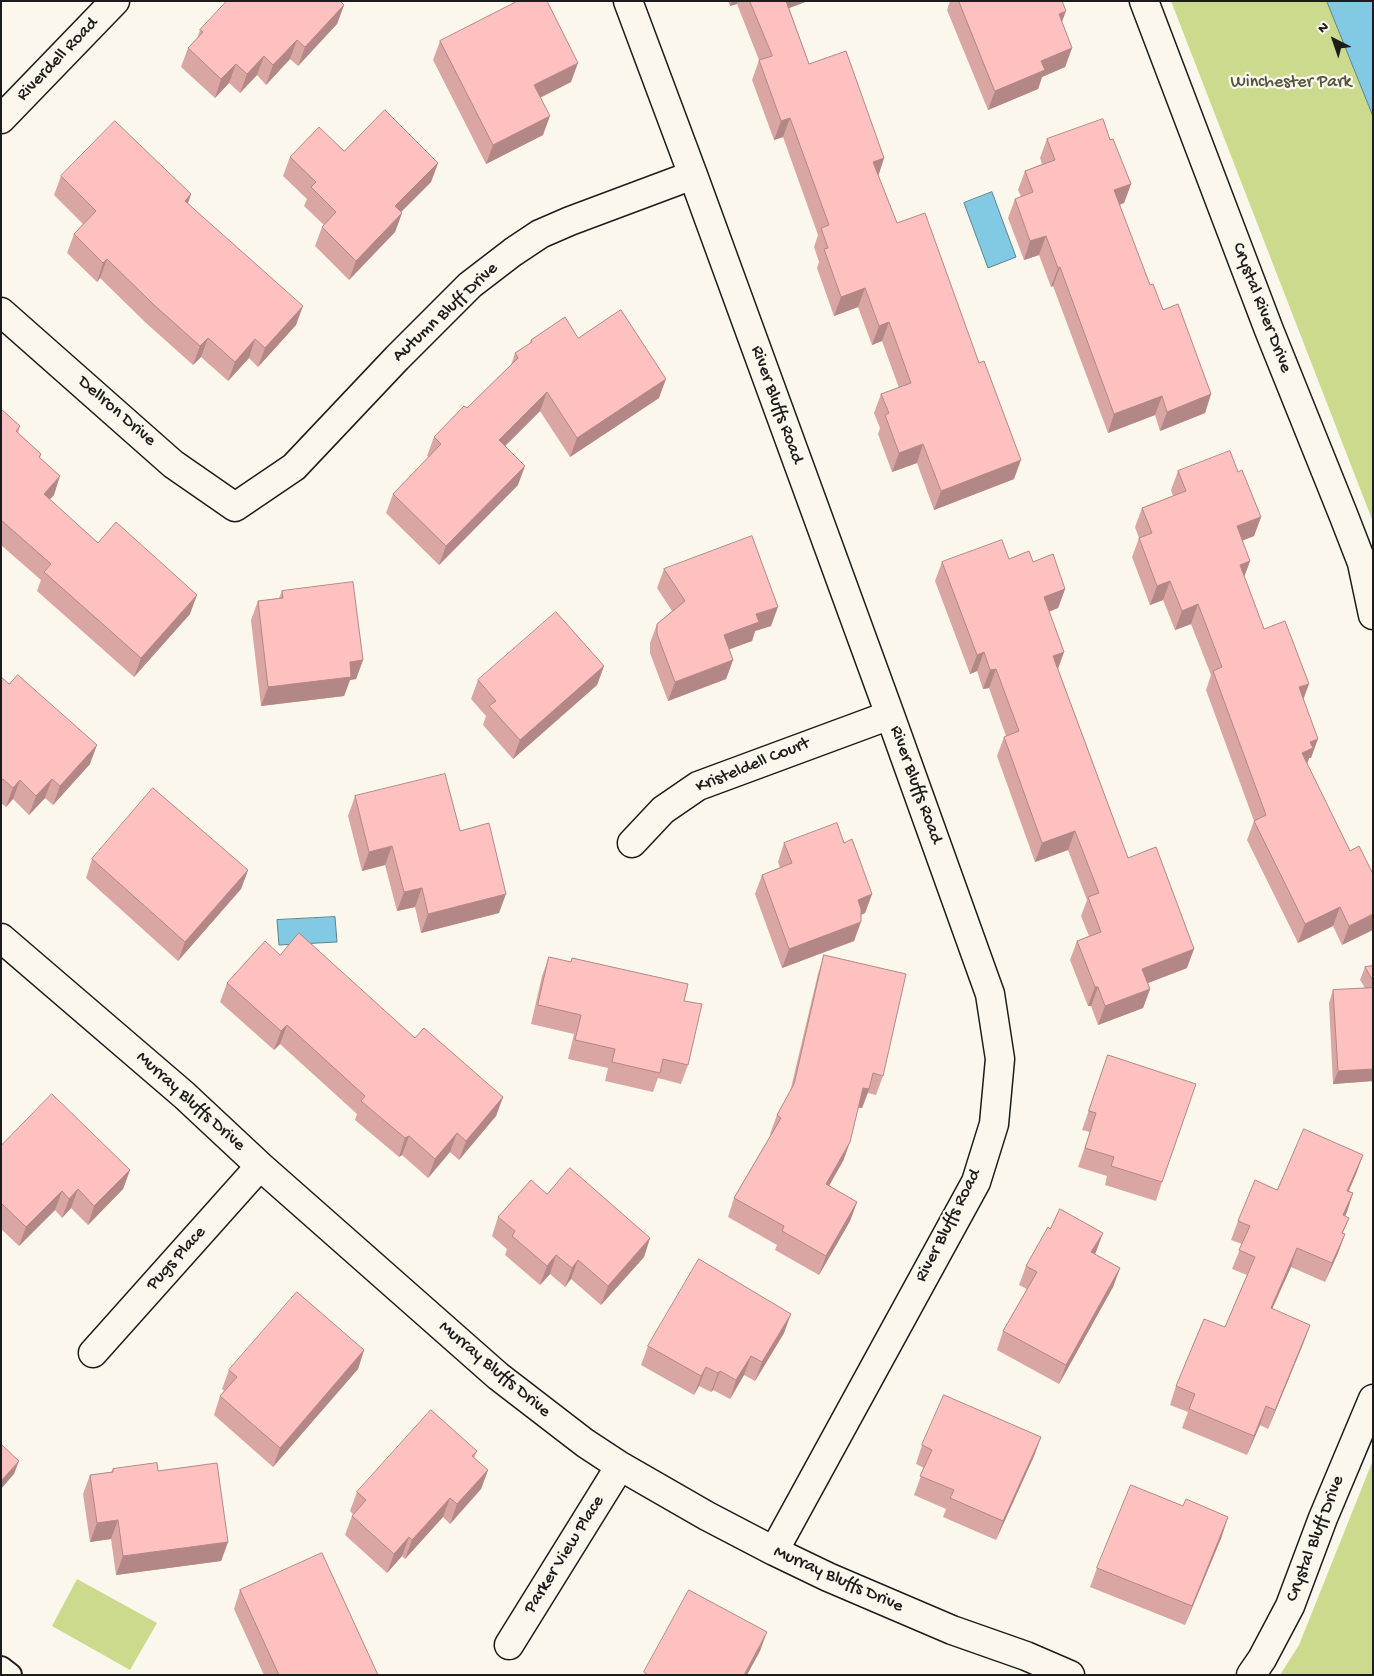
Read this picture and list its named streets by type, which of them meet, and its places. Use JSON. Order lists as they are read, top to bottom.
{
  "streets": {
    "street": [
      "Riverdell Road",
      "Crystal River Drive",
      "Autumn Bluff Drive",
      "River Bluffs Road",
      "Dellron Drive",
      "Kristeldell Court",
      "Murray Bluffs Drive",
      "Pugs Place",
      "Crystal Bluff Drive",
      "Parker View Place"
    ]
  },
  "crossings": [
    ["Autumn Bluff Drive", "River Bluffs Road"],
    ["Autumn Bluff Drive", "Dellron Drive"],
    ["River Bluffs Road", "Kristeldell Court"],
    ["River Bluffs Road", "Murray Bluffs Drive"],
    ["Murray Bluffs Drive", "Pugs Place"],
    ["Murray Bluffs Drive", "Parker View Place"]
  ],
  "parks": ["Winchester Park"],
  "north": "top left"
}
